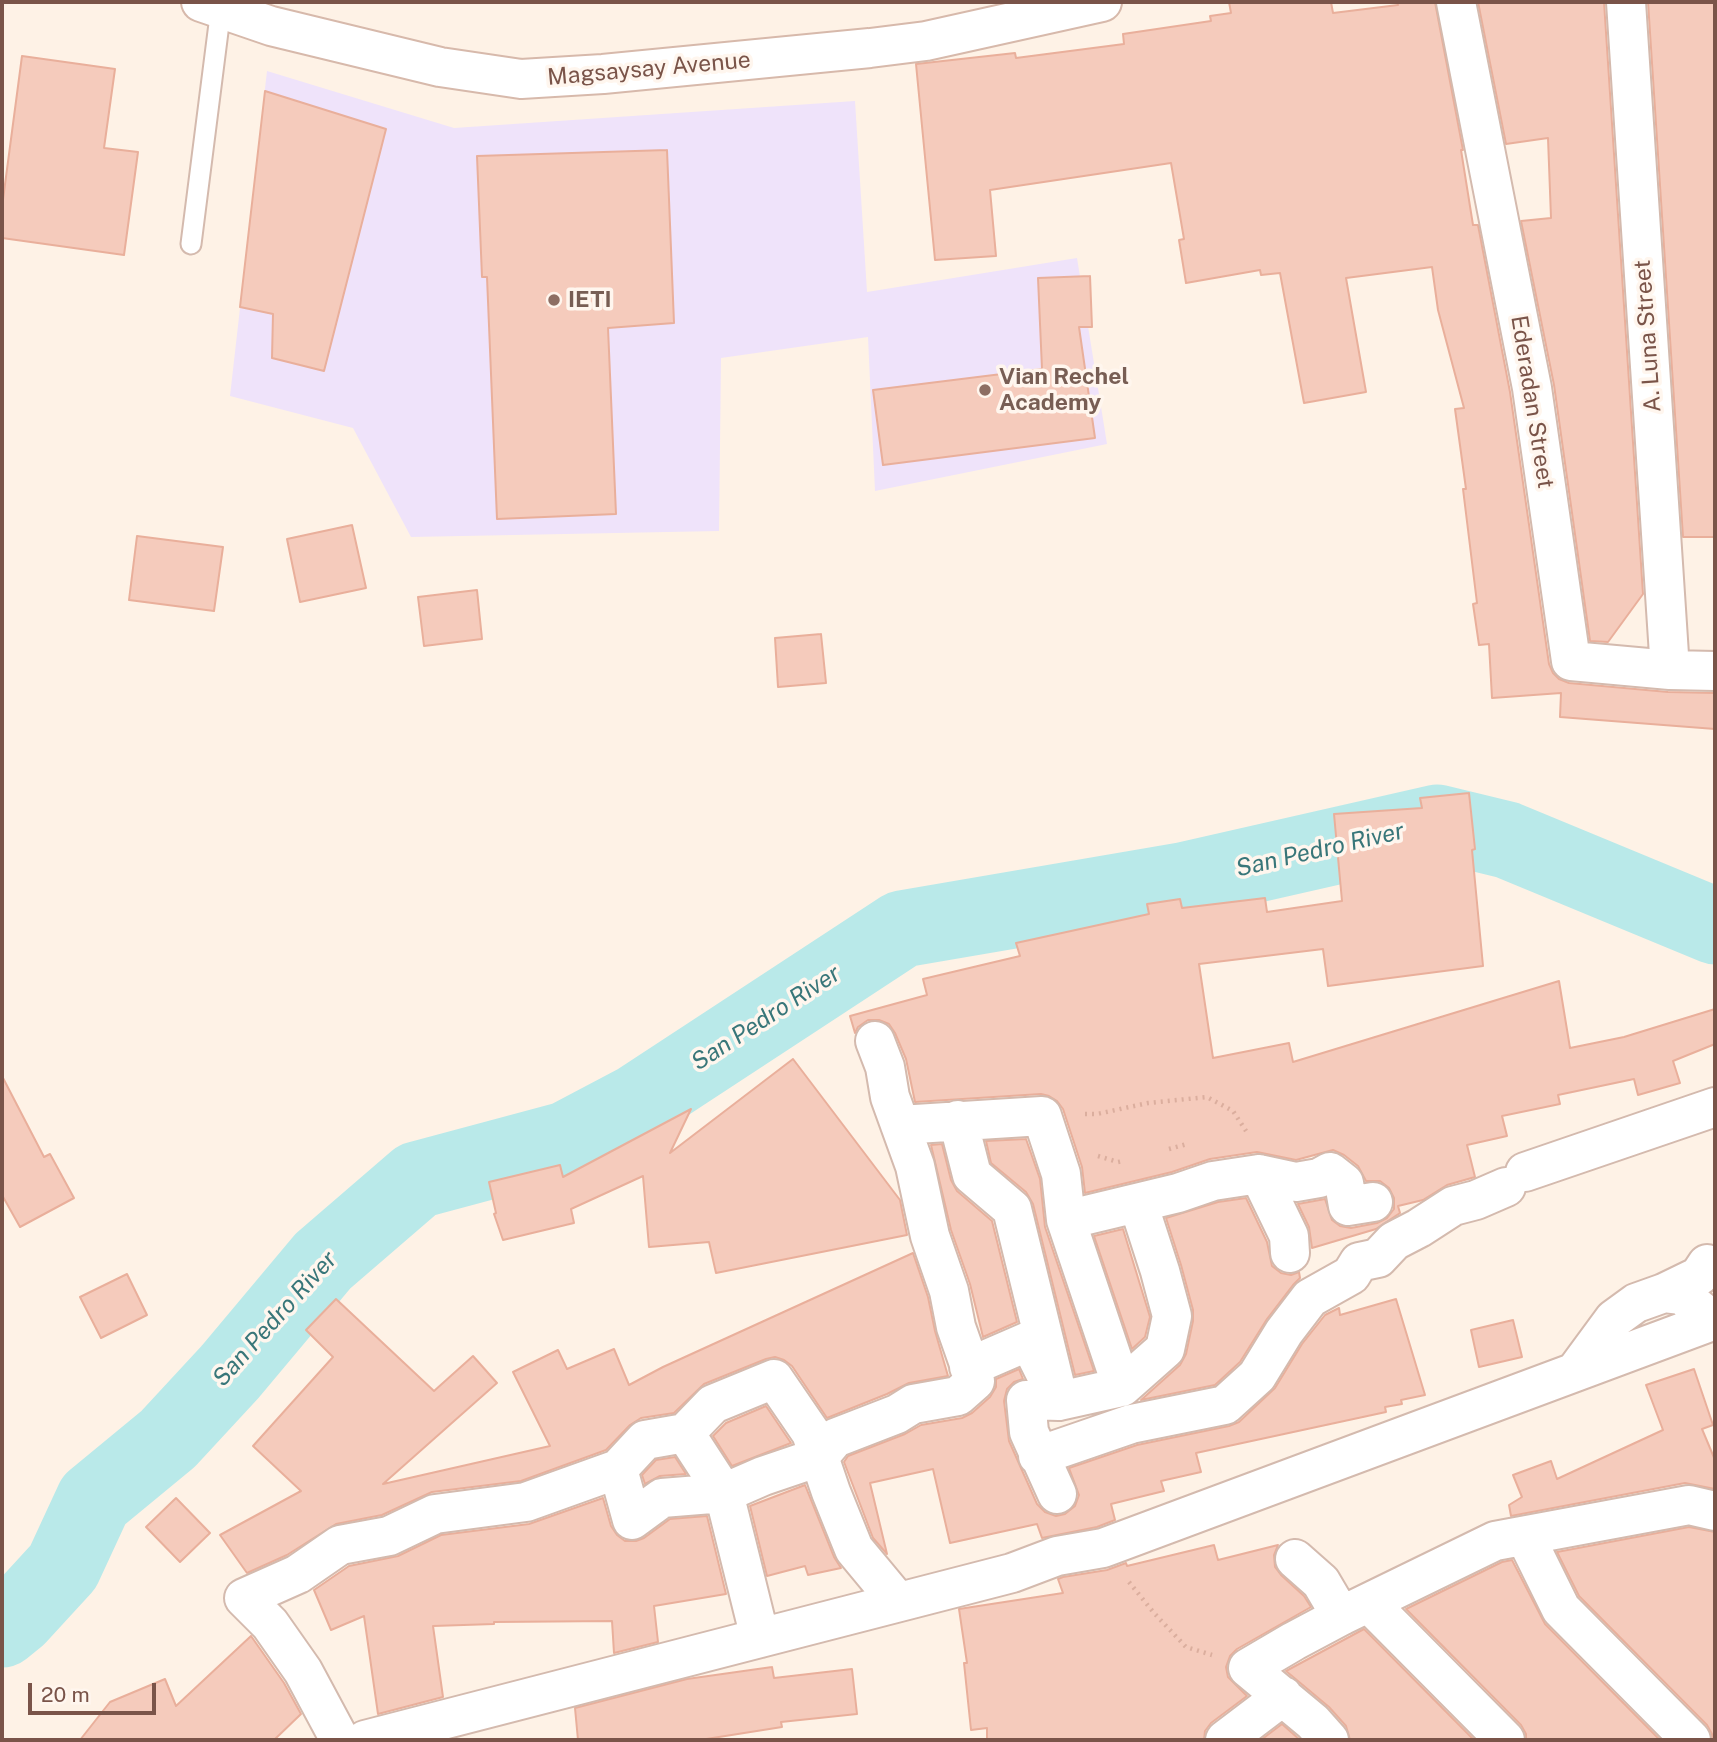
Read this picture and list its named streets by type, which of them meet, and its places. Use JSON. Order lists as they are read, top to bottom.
{
  "streets": {
    "street": ["Magsaysay Avenue", "A. Luna Street", "Ederadan Street"]
  },
  "crossings": [
    ["A. Luna Street", "Ederadan Street"]
  ],
  "water": ["San Pedro River"],
  "places": ["IETI", "Vian Rechel Academy"],
  "scale_bar": "20 m"
}
